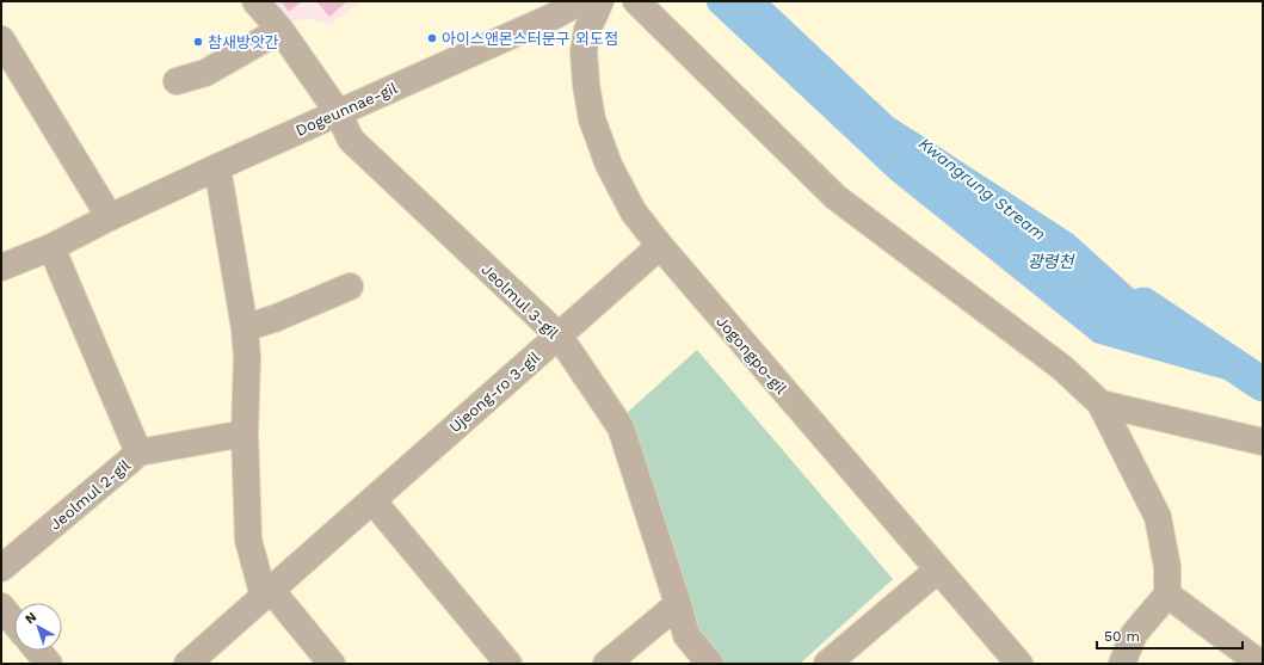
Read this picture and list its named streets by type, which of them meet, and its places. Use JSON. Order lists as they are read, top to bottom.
{
  "streets": {
    "street": [
      "Dogeunnae-gil",
      "Jeolmul 3-gil",
      "Jogongpo-gil",
      "Ujeong-ro 3-gil",
      "Jeolmul 2-gil"
    ]
  },
  "crossings": [
    ["Dogeunnae-gil", "Jeolmul 3-gil"],
    ["Jeolmul 3-gil", "Ujeong-ro 3-gil"],
    ["Jogongpo-gil", "Ujeong-ro 3-gil"]
  ],
  "water": ["Kwangrung Stream", "광령천"],
  "places": ["아이스앤몬스터문구 외도점", "참새방앗간"],
  "scale_bar": "50 m",
  "north": "top left"
}
